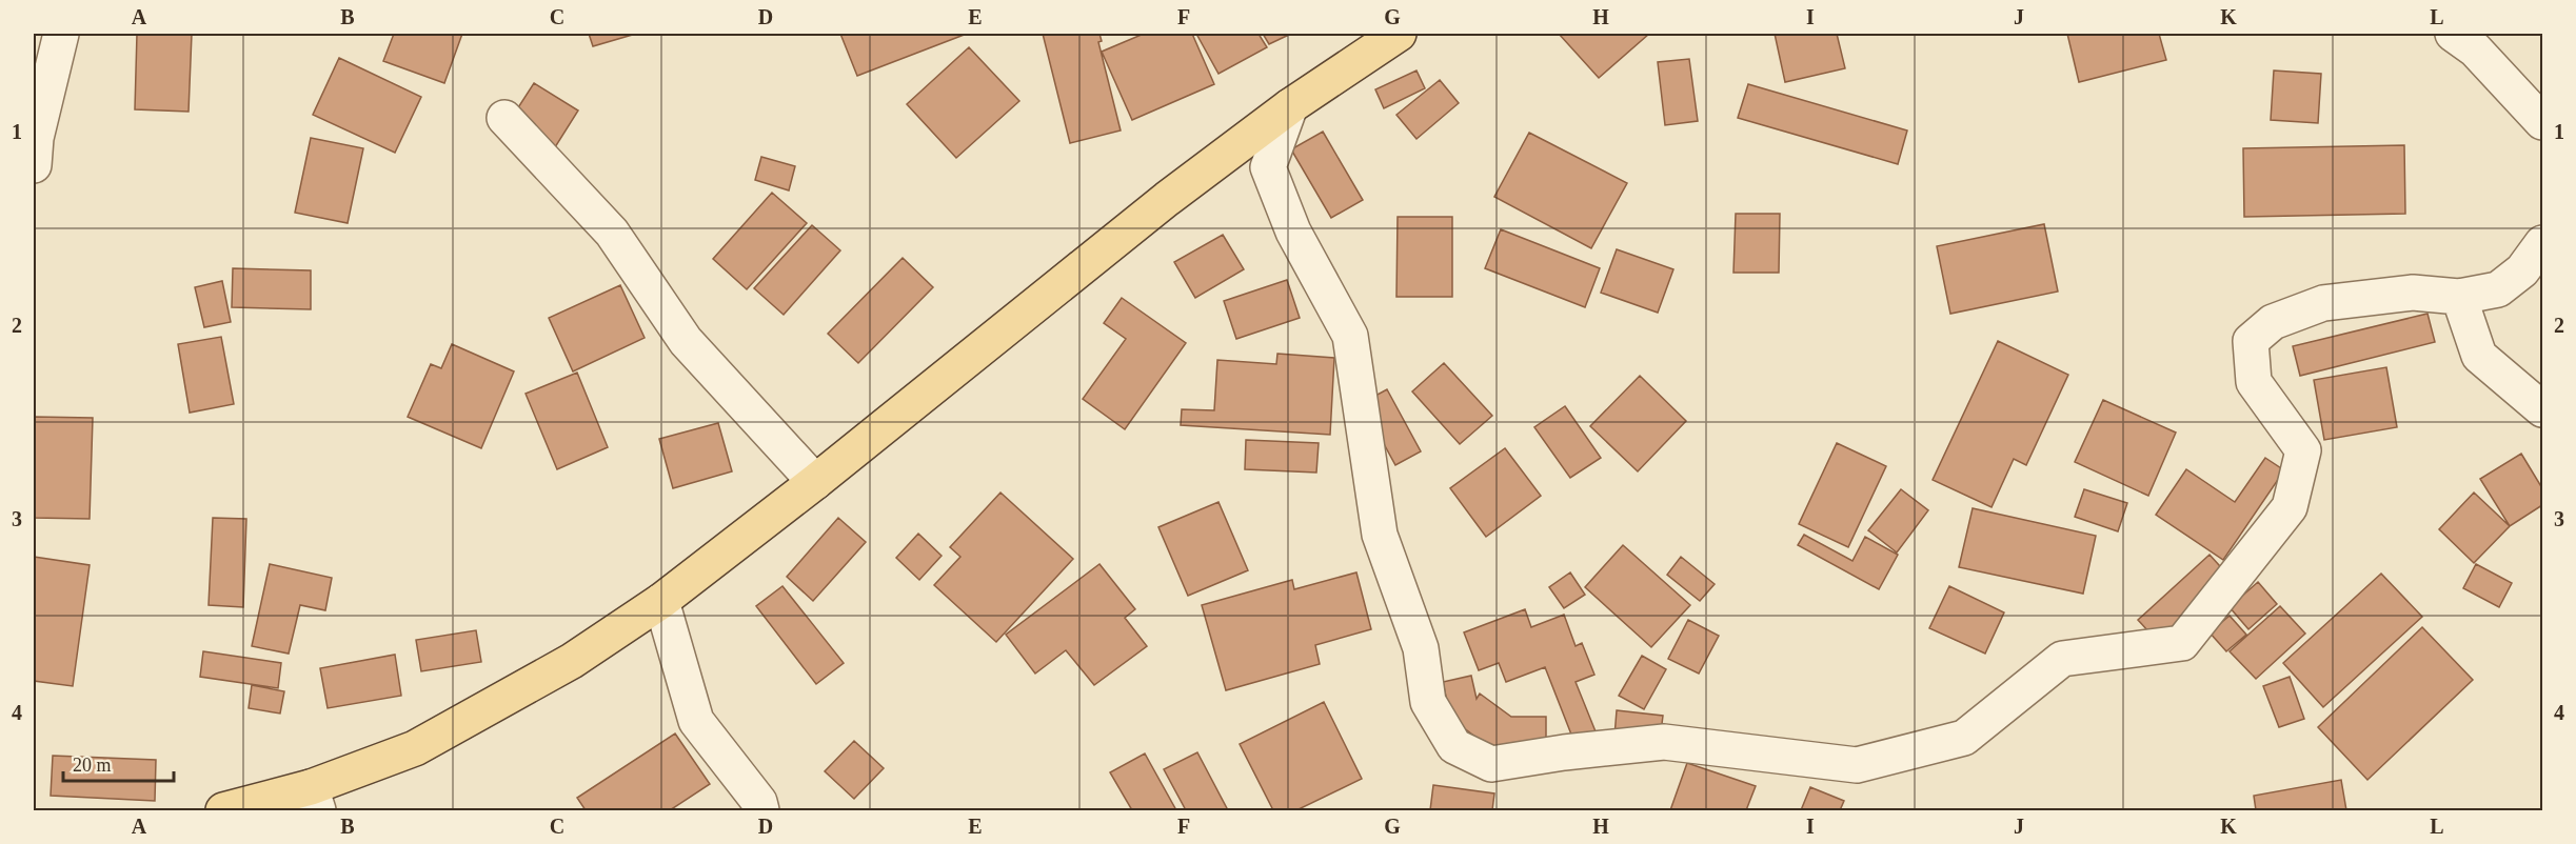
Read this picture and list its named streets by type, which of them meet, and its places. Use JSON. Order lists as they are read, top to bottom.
{
  "scale_bar": "20 m",
  "grid": {
    "columns": [
      "A",
      "B",
      "C",
      "D",
      "E",
      "F",
      "G",
      "H",
      "I",
      "J",
      "K",
      "L"
    ],
    "rows": [
      "1",
      "2",
      "3",
      "4"
    ]
  }
}
